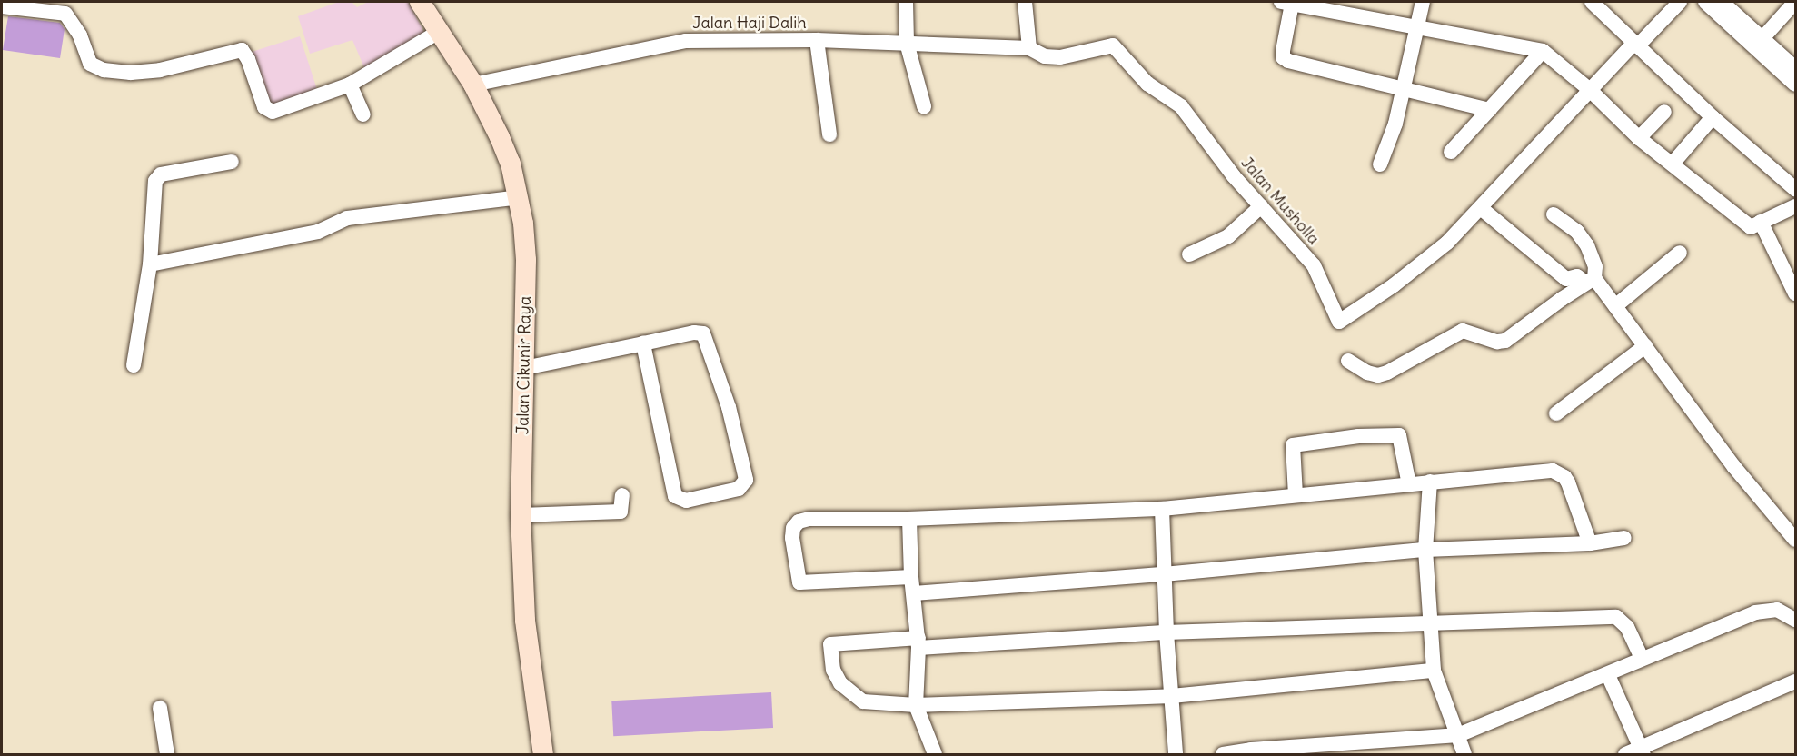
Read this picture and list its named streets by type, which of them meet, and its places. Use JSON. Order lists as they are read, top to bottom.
{
  "streets": {
    "street": ["Jalan Haji Dalih", "Jalan Musholla", "Jalan Cikunir Raya"]
  },
  "crossings": [
    ["Jalan Haji Dalih", "Jalan Musholla"],
    ["Jalan Haji Dalih", "Jalan Cikunir Raya"]
  ]
}
